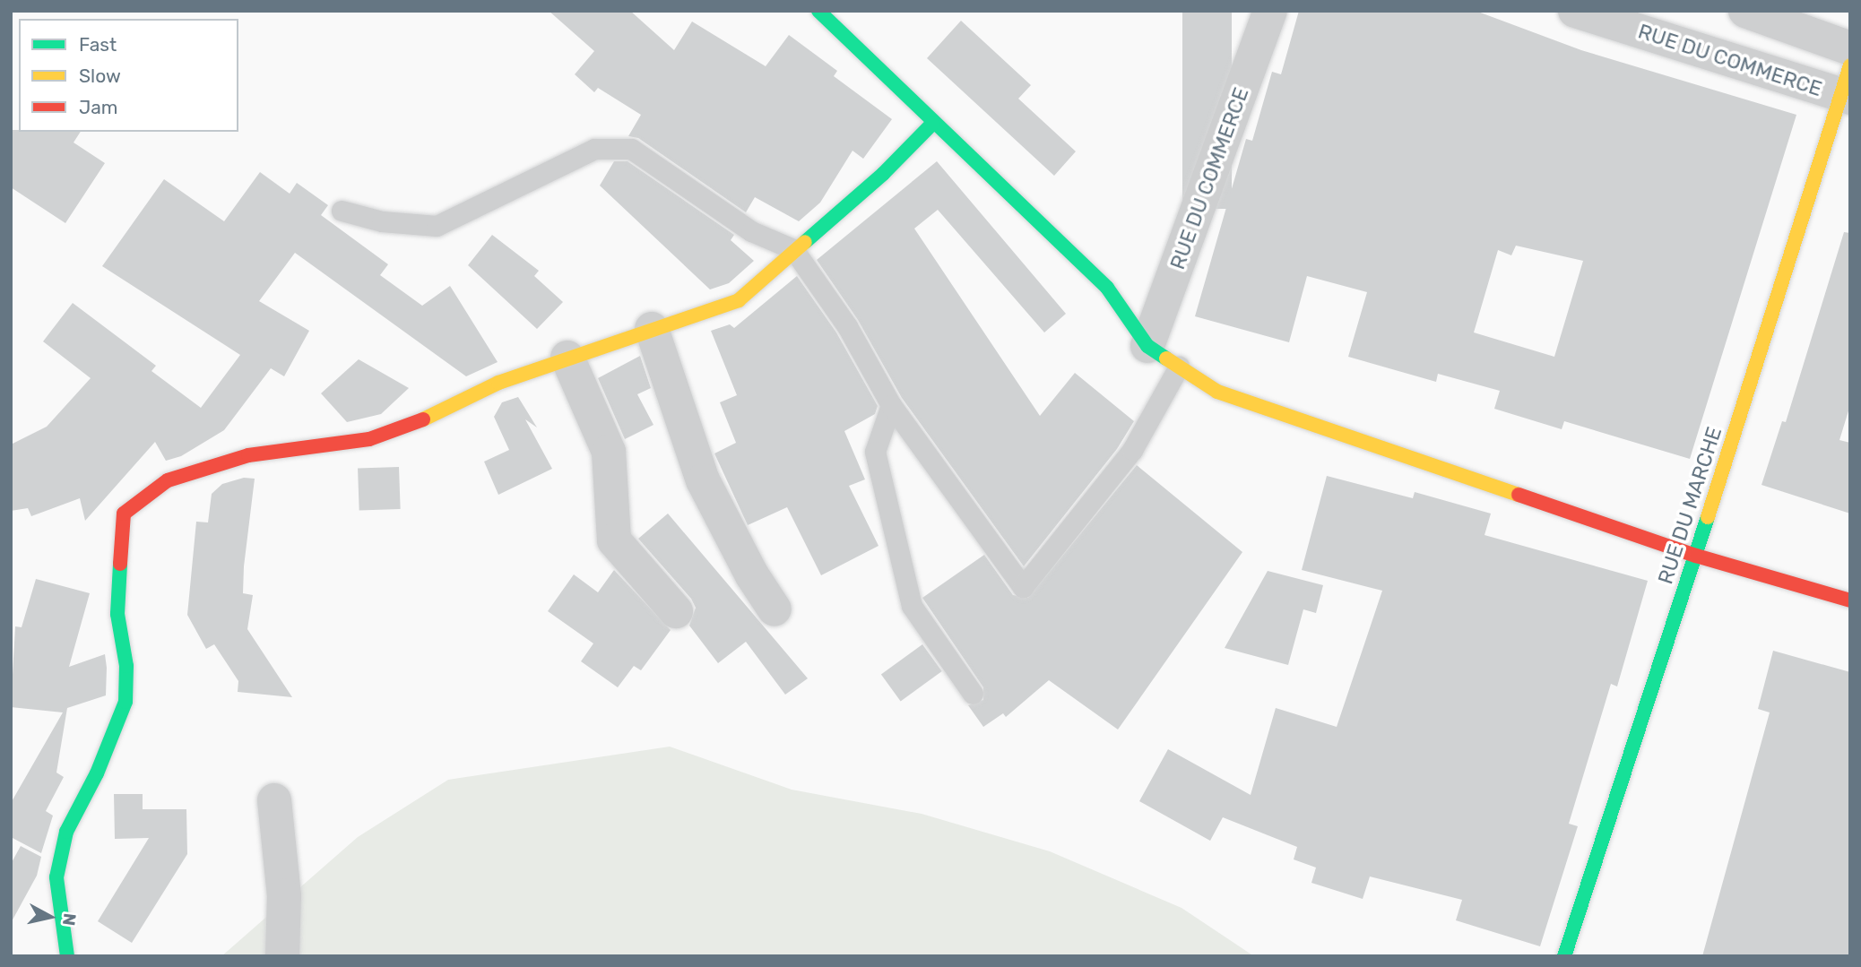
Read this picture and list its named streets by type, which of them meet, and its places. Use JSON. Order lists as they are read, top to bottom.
{
  "streets": {
    "street": ["RUE DU COMMERCE", "RUE DU MARCHE"]
  },
  "crossings": [
    ["RUE DU COMMERCE", "RUE DU MARCHE"]
  ],
  "legend": ["Fast", "Slow", "Jam"],
  "north": "right"
}
